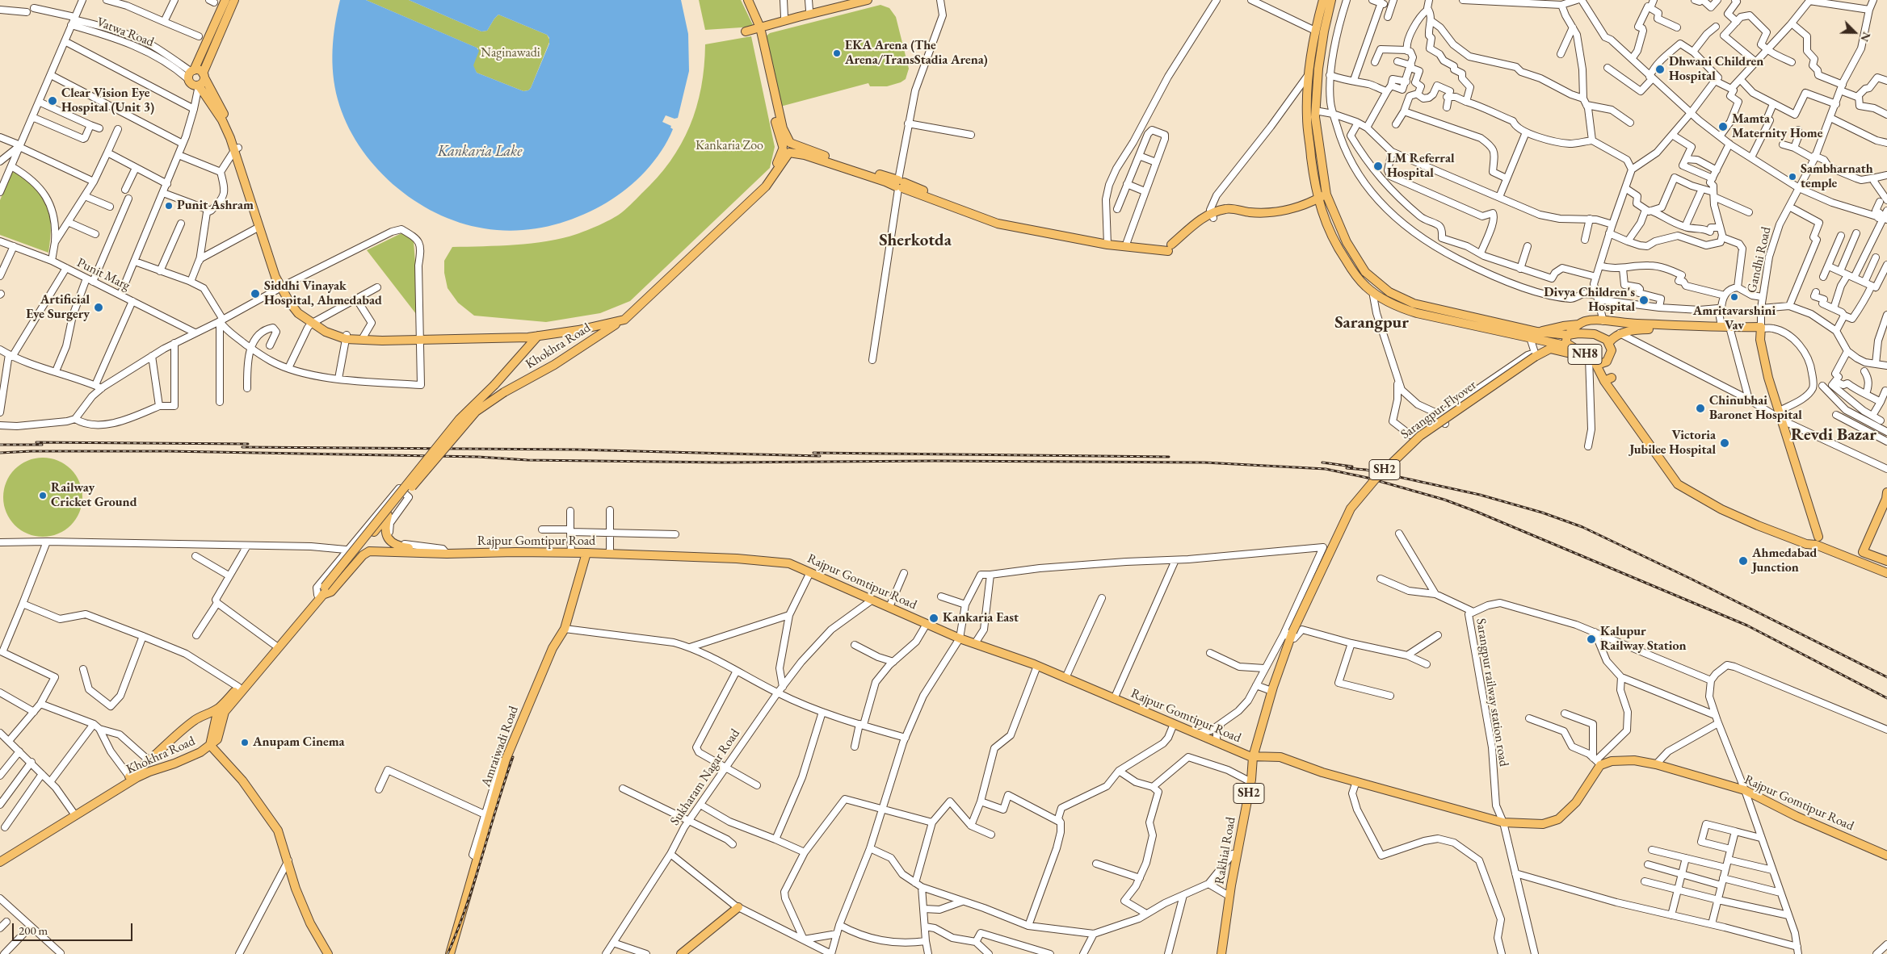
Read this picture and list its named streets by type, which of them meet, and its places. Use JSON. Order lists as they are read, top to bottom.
{
  "streets": {
    "main road": [
      "Gandhi Road",
      "Khokhra Road",
      "NH8",
      "Sarangpur Flyover",
      "SH2",
      "Rajpur Gomtipur Road",
      "Amraiwadi Road",
      "Rakhial Road"
    ],
    "street": [
      "Vatwa Road",
      "Punit Marg",
      "Sarangpur railway station road",
      "Sukharam Nagar Road"
    ]
  },
  "crossings": [
    ["Sarangpur Flyover", "Rakhial Road"],
    ["Rajpur Gomtipur Road", "Sarangpur railway station road"],
    ["Rajpur Gomtipur Road", "Amraiwadi Road"],
    ["Rajpur Gomtipur Road", "Sukharam Nagar Road"],
    ["Rajpur Gomtipur Road", "Rakhial Road"]
  ],
  "districts": ["Sherkotda", "Sarangpur", "Revdi Bazar"],
  "water": ["Kankaria Lake"],
  "parks": ["Naginawadi", "Kankaria Zoo"],
  "places": [
    "EKA Arena (The Arena/TransStadia Arena)",
    "Dhwani Children Hospital",
    "Clear Vision Eye Hospital (Unit 3)",
    "Mamta Maternity Home",
    "LM Referral Hospital",
    "Sambharnath temple",
    "Punit Ashram",
    "Siddhi Vinayak Hospital, Ahmedabad",
    "Amritavarshini Vav",
    "Divya Children's Hospital",
    "Artificial Eye Surgery",
    "Chinubhai Baronet Hospital",
    "Victoria Jubilee Hospital",
    "Railway Cricket Ground",
    "Ahmedabad Junction",
    "Kankaria East",
    "Kalupur Railway Station",
    "Anupam Cinema"
  ],
  "scale_bar": "200 m",
  "north": "bottom right"
}
